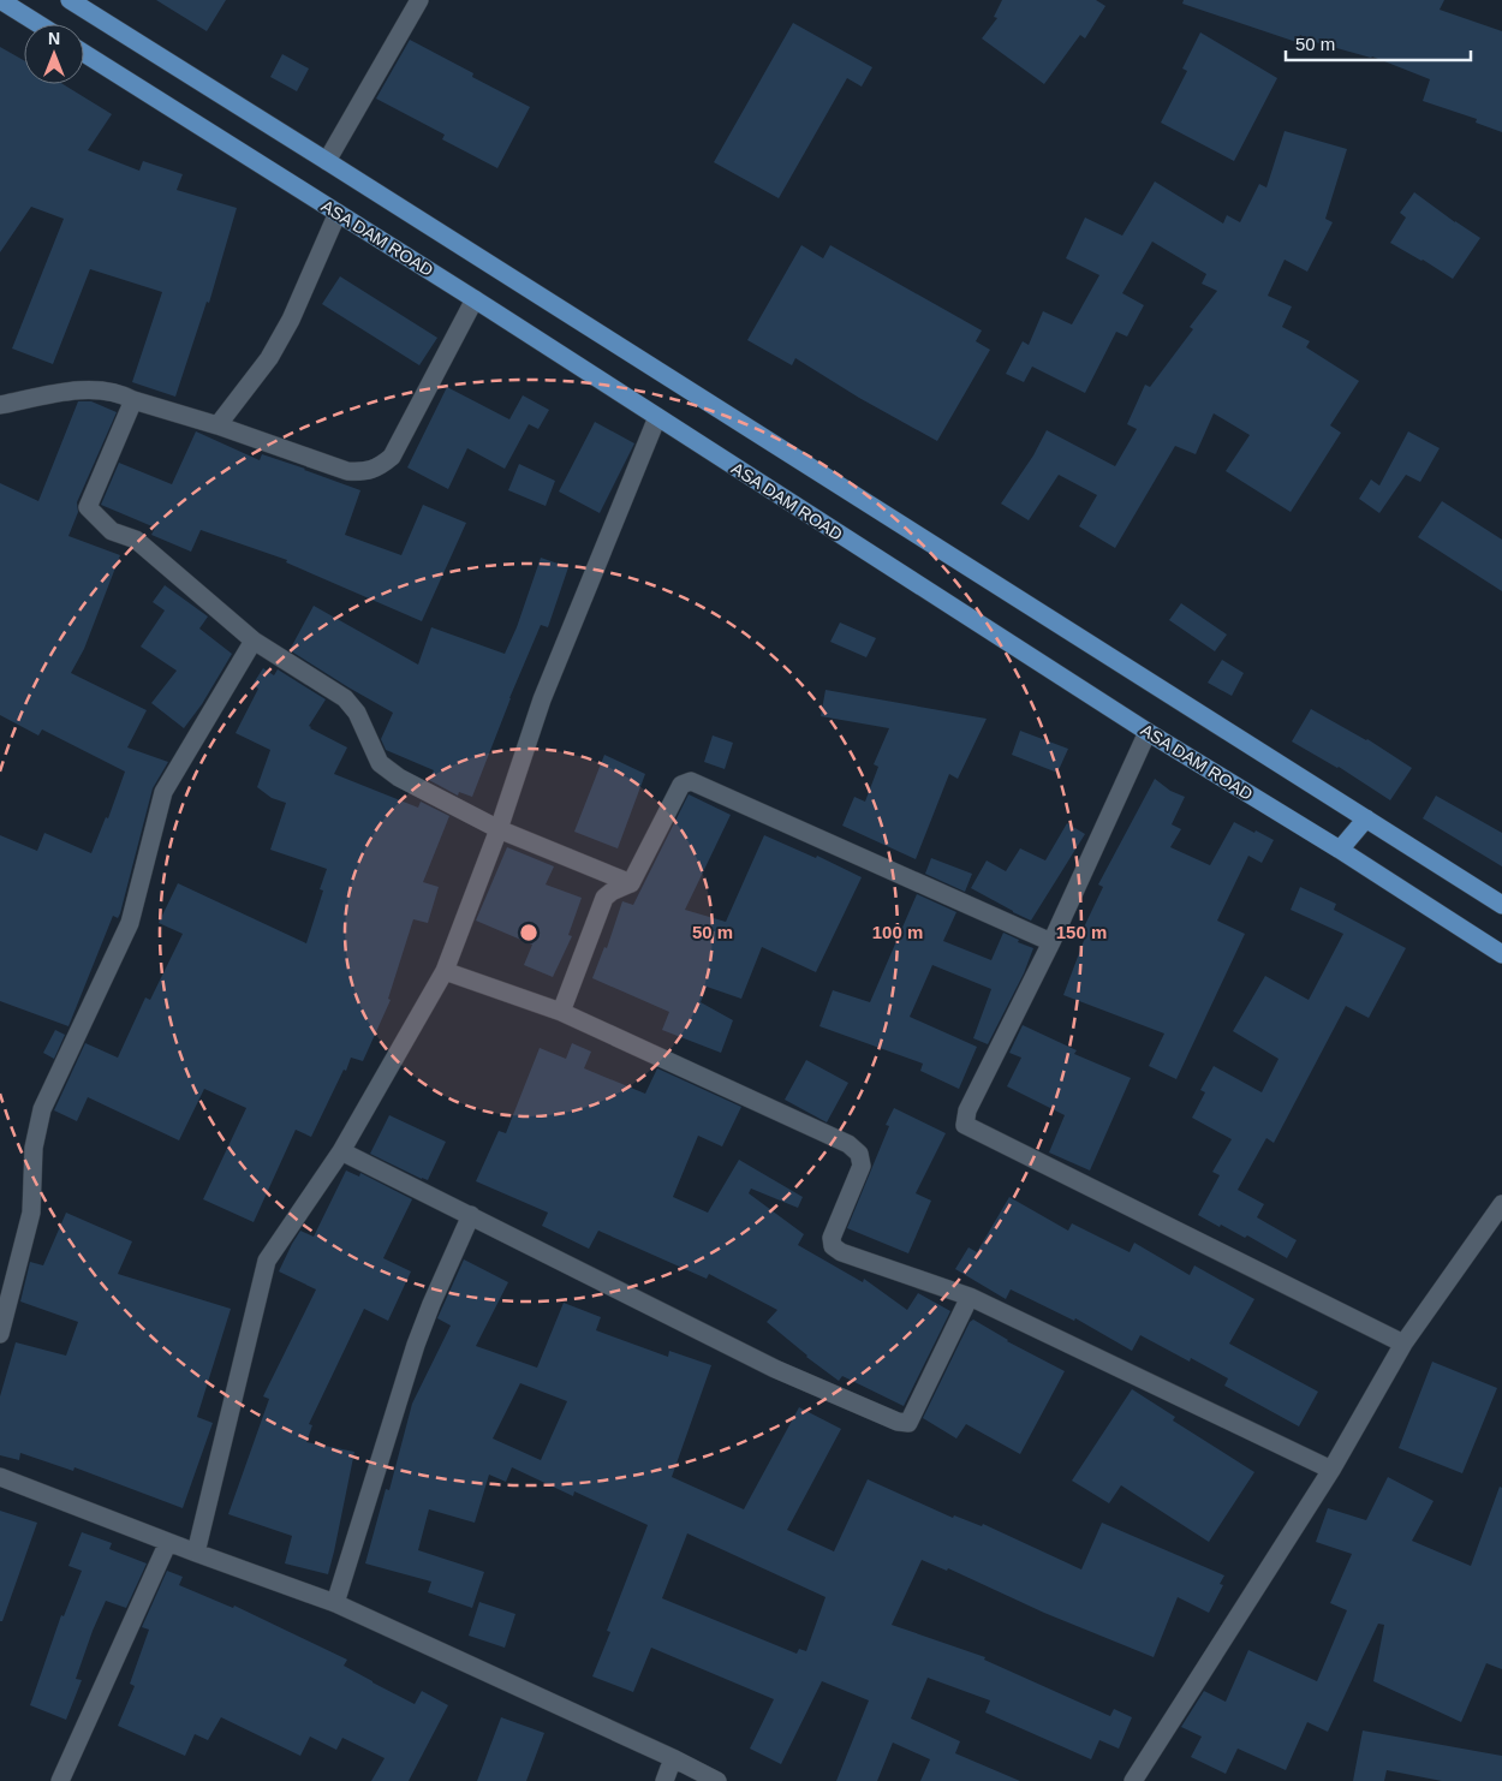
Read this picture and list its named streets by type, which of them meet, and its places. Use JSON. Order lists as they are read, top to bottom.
{
  "streets": {
    "main road": ["ASA DAM ROAD"]
  },
  "scale_bar": "50 m",
  "north": "top",
  "rings": ["50 m", "100 m", "150 m"]
}
